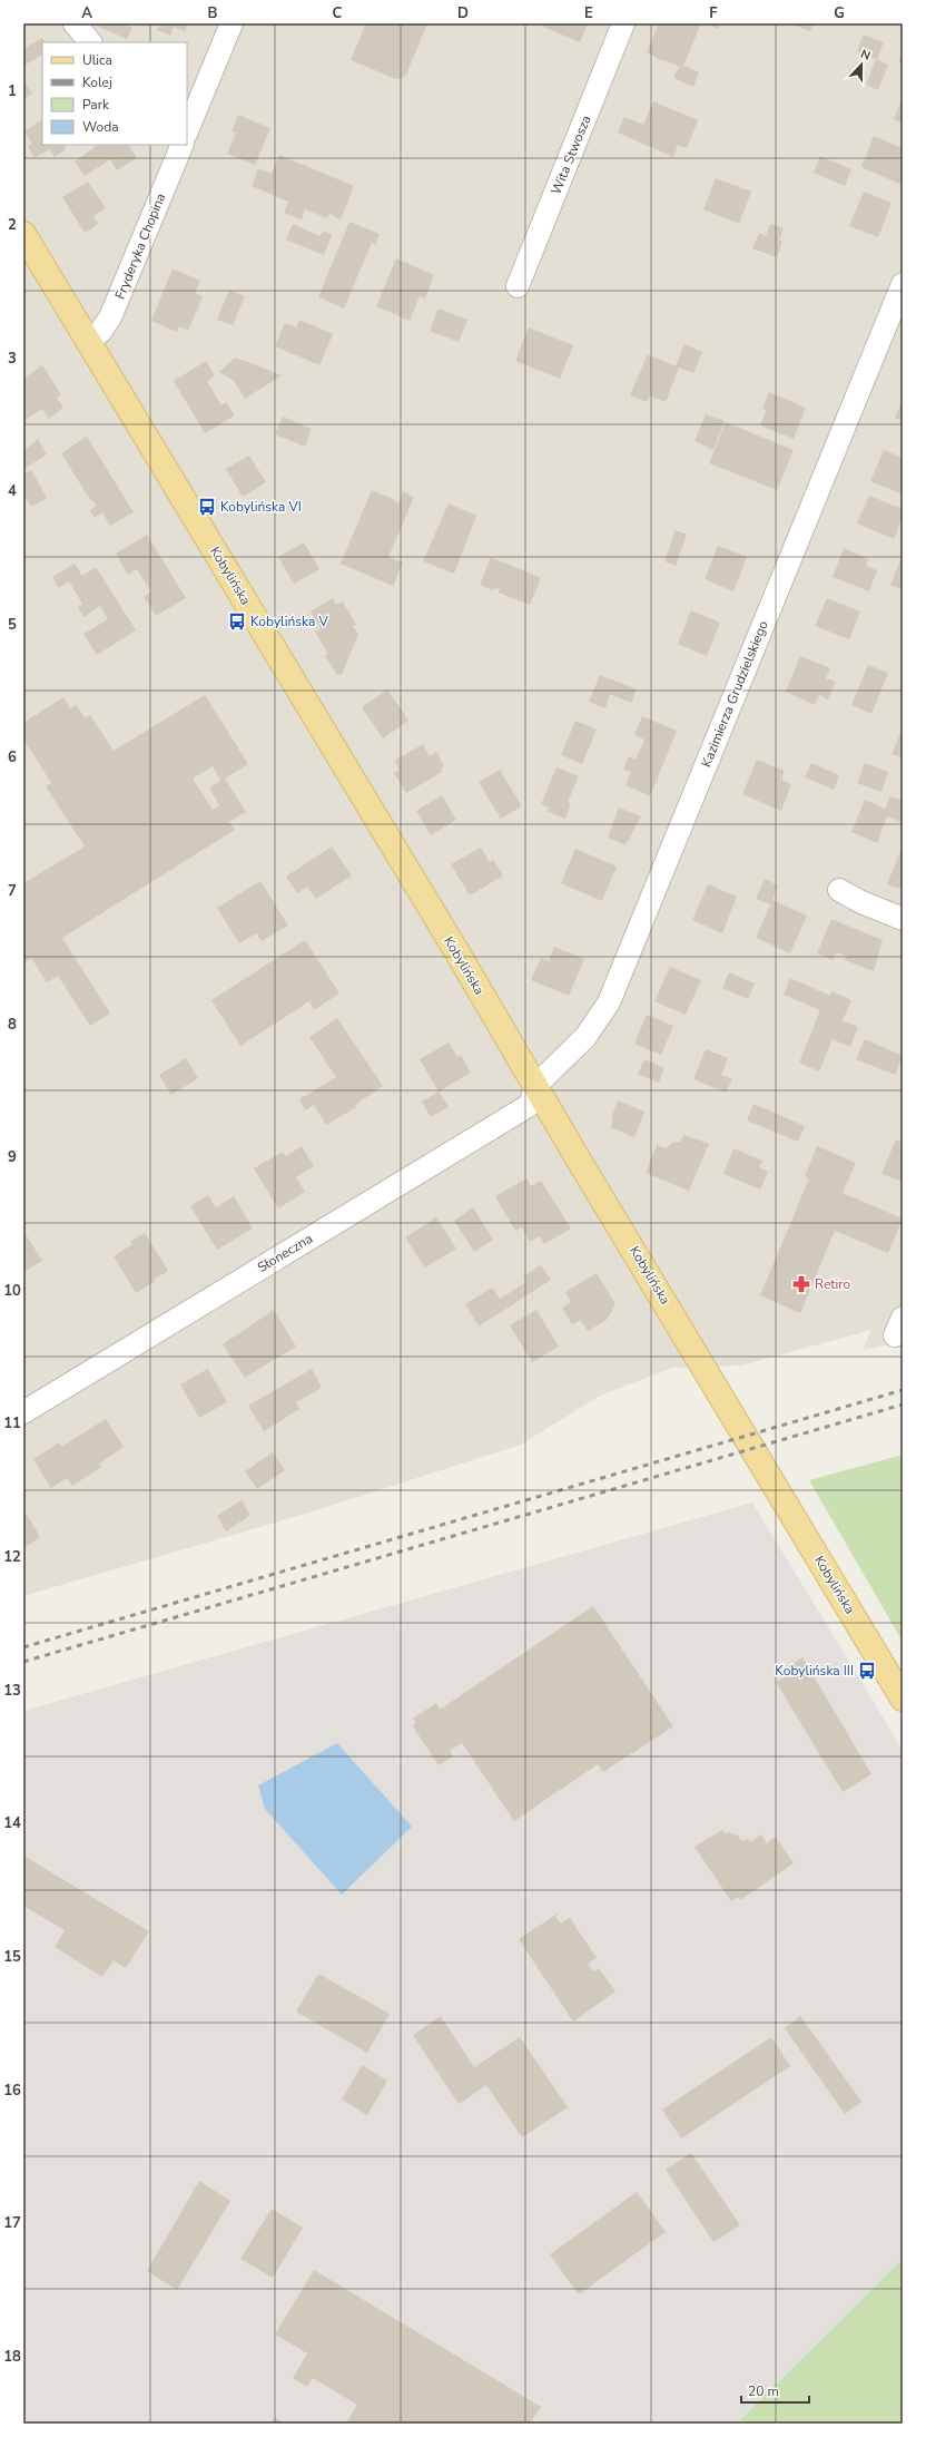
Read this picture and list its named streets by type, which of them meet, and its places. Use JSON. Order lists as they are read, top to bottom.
{
  "streets": {
    "main road": ["Kobylińska"],
    "street": [
      "Wita Stwosza",
      "Fryderyka Chopina",
      "Kazimierza Grudzielskiego",
      "Słoneczna"
    ]
  },
  "crossings": [
    ["Fryderyka Chopina", "Kobylińska"],
    ["Kobylińska", "Kazimierza Grudzielskiego"],
    ["Kobylińska", "Słoneczna"],
    ["Kazimierza Grudzielskiego", "Słoneczna"]
  ],
  "places": {
    "bus stop": ["Kobylińska VI", "Kobylińska V", "Kobylińska III"],
    "pharmacy": ["Retiro"]
  },
  "legend": [
    "Ulica",
    "Kolej",
    "Park",
    "Woda"
  ],
  "scale_bar": "20 m",
  "north": "top",
  "grid": {
    "columns": [
      "A",
      "B",
      "C",
      "D",
      "E",
      "F",
      "G"
    ],
    "rows": [
      "1",
      "2",
      "3",
      "4",
      "5",
      "6",
      "7",
      "8",
      "9",
      "10",
      "11",
      "12",
      "13",
      "14",
      "15",
      "16",
      "17",
      "18"
    ]
  }
}
